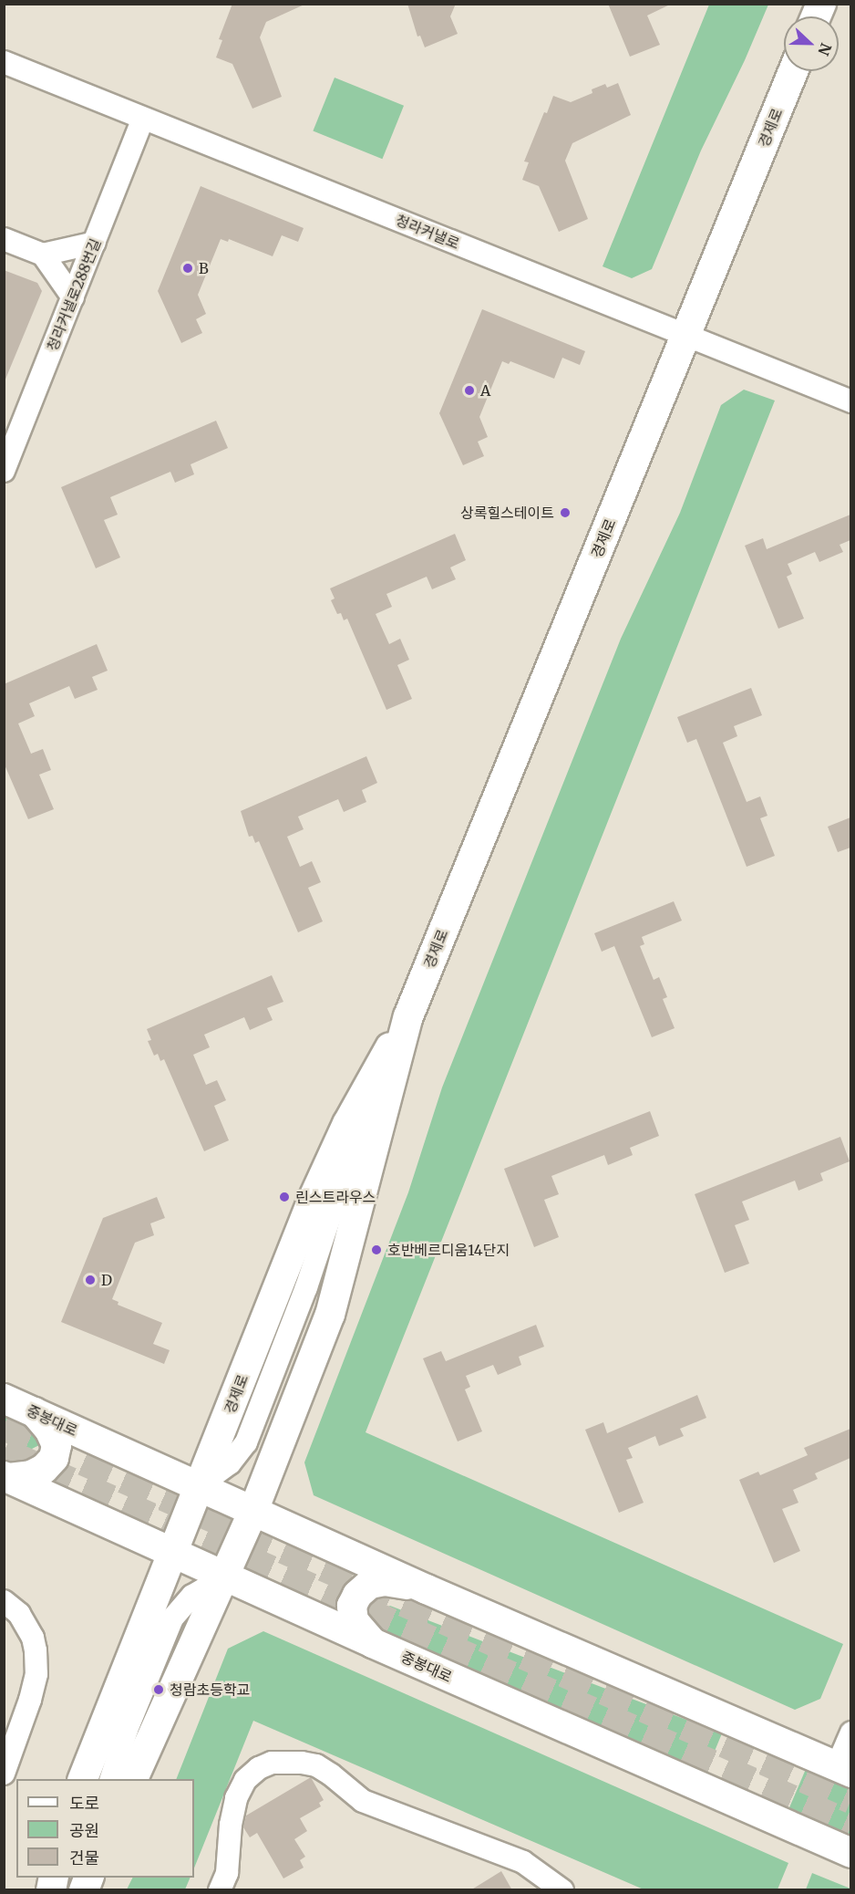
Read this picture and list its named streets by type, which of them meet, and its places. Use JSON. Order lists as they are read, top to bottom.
{
  "streets": {
    "main road": ["경제로", "중봉대로"],
    "street": ["청라커낼로", "청라커낼로288번길"]
  },
  "crossings": [
    ["경제로", "청라커낼로"],
    ["경제로", "중봉대로"],
    ["청라커낼로", "청라커낼로288번길"]
  ],
  "places": [
    "B",
    "A",
    "상록힐스테이트",
    "린스트라우스",
    "호반베르디움14단지",
    "D",
    "청람초등학교"
  ],
  "legend": ["도로", "공원", "건물"],
  "north": "right"
}
